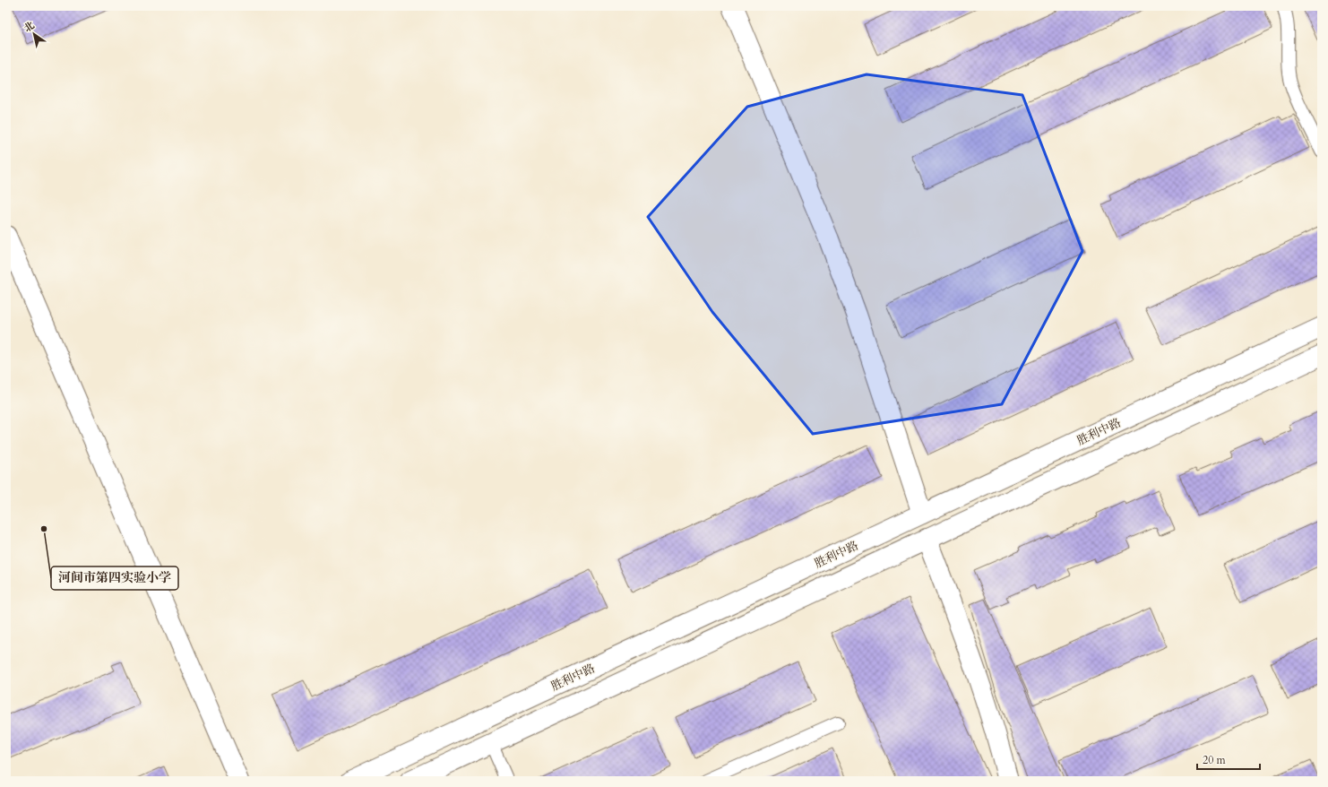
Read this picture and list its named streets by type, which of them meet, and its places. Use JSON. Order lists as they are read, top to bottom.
{
  "streets": {
    "street": ["胜利中路"]
  },
  "places": ["河间市第四实验小学"],
  "scale_bar": "20 m",
  "north": "top left"
}
